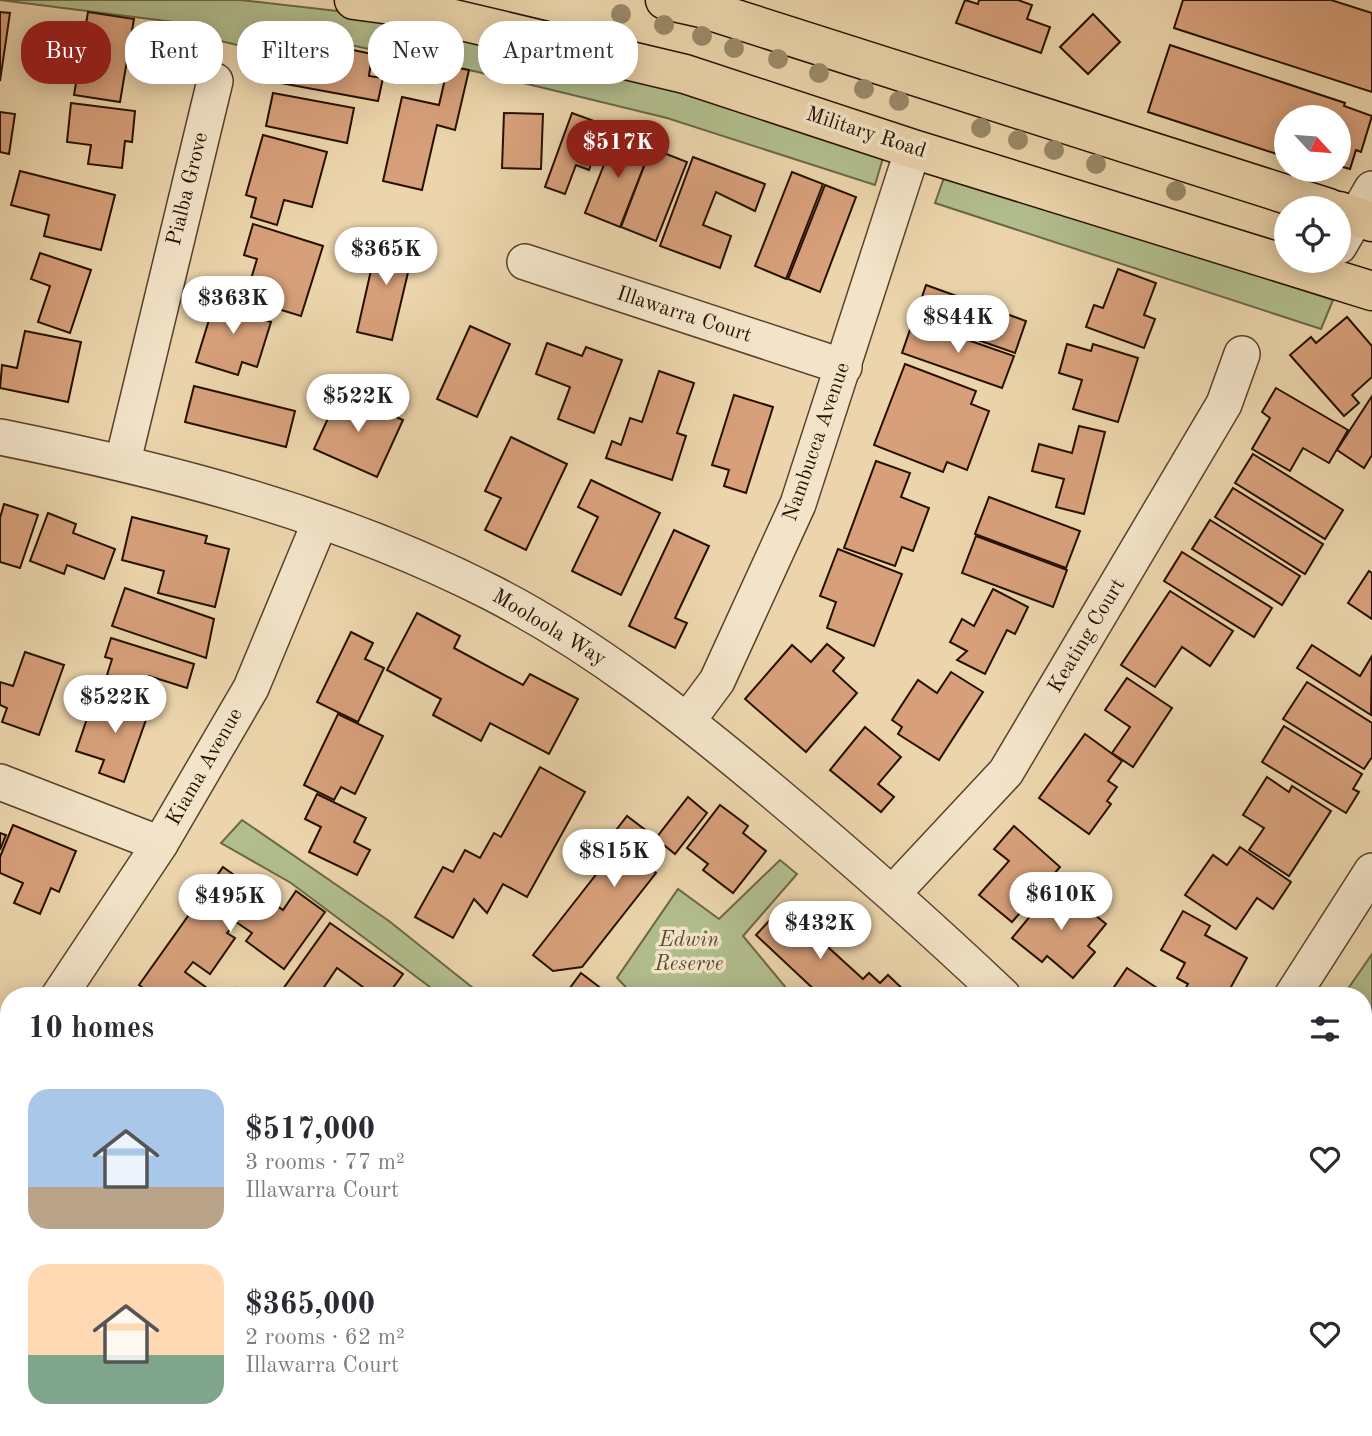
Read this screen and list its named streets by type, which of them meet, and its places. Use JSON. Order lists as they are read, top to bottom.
{
  "streets": {
    "main road": ["Military Road"],
    "street": [
      "Pialba Grove",
      "Illawarra Court",
      "Nambucca Avenue",
      "Mooloola Way",
      "Keating Court",
      "Kiama Avenue"
    ]
  },
  "crossings": [
    ["Military Road", "Nambucca Avenue"],
    ["Pialba Grove", "Mooloola Way"],
    ["Illawarra Court", "Nambucca Avenue"],
    ["Nambucca Avenue", "Mooloola Way"],
    ["Mooloola Way", "Keating Court"],
    ["Mooloola Way", "Kiama Avenue"]
  ],
  "parks": ["Edwin Reserve"],
  "north": "bottom right",
  "page": {
    "chip": [
      "Buy",
      "Rent",
      "Filters",
      "New",
      "Apartment"
    ],
    "price": [
      "$517K",
      "$365K",
      "$363K",
      "$844K",
      "$522K",
      "$522K",
      "$815K",
      "$610K",
      "$495K",
      "$432K"
    ],
    "heading": "10 homes",
    "list": [
      {
        "name": "$517,000",
        "note": "3 rooms · 77 m² · Illawarra Court"
      },
      {
        "name": "$365,000",
        "note": "2 rooms · 62 m² · Illawarra Court"
      }
    ]
  }
}
